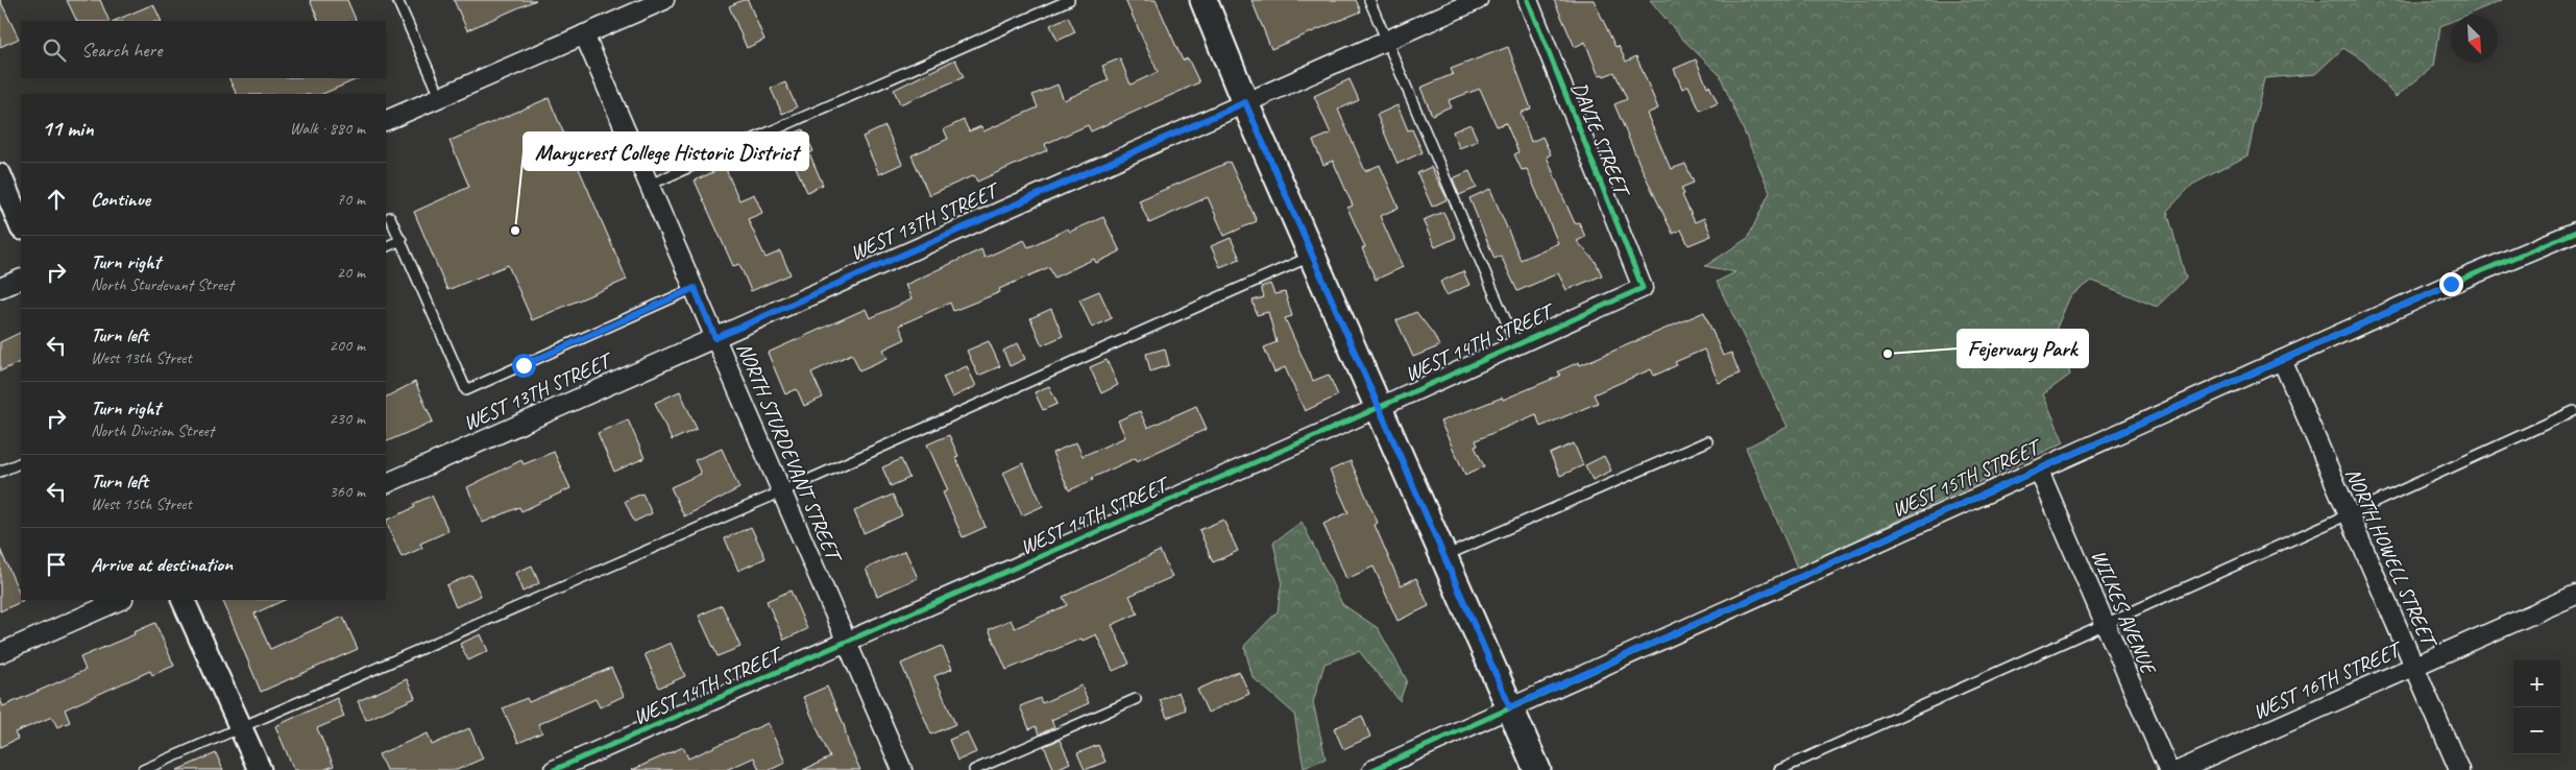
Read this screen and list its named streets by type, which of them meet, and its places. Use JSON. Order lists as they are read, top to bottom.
{
  "streets": {
    "street": [
      "DAVIE STREET",
      "WEST 13TH STREET",
      "WEST 14TH STREET",
      "NORTH STURDEVANT STREET",
      "WEST 15TH STREET",
      "NORTH HOWELL STREET",
      "WILKES AVENUE",
      "WEST 16TH STREET"
    ]
  },
  "crossings": [
    ["DAVIE STREET", "WEST 14TH STREET"],
    ["WEST 13TH STREET", "NORTH STURDEVANT STREET"],
    ["WEST 14TH STREET", "NORTH STURDEVANT STREET"],
    ["WEST 15TH STREET", "NORTH HOWELL STREET"],
    ["WEST 15TH STREET", "WILKES AVENUE"],
    ["NORTH HOWELL STREET", "WEST 16TH STREET"]
  ],
  "places": ["Marycrest College Historic District", "Fejervary Park"],
  "north": "bottom right",
  "page": {
    "search": "Search here",
    "heading": ["11 min", "Walk · 880 m"],
    "list": [
      ["Continue", "70 m"],
      ["Turn right", "North Sturdevant Street", "20 m"],
      ["Turn left", "West 13th Street", "200 m"],
      ["Turn right", "North Division Street", "230 m"],
      ["Turn left", "West 15th Street", "360 m"],
      "Arrive at destination"
    ],
    "map_buttons": ["+", "−"]
  }
}
